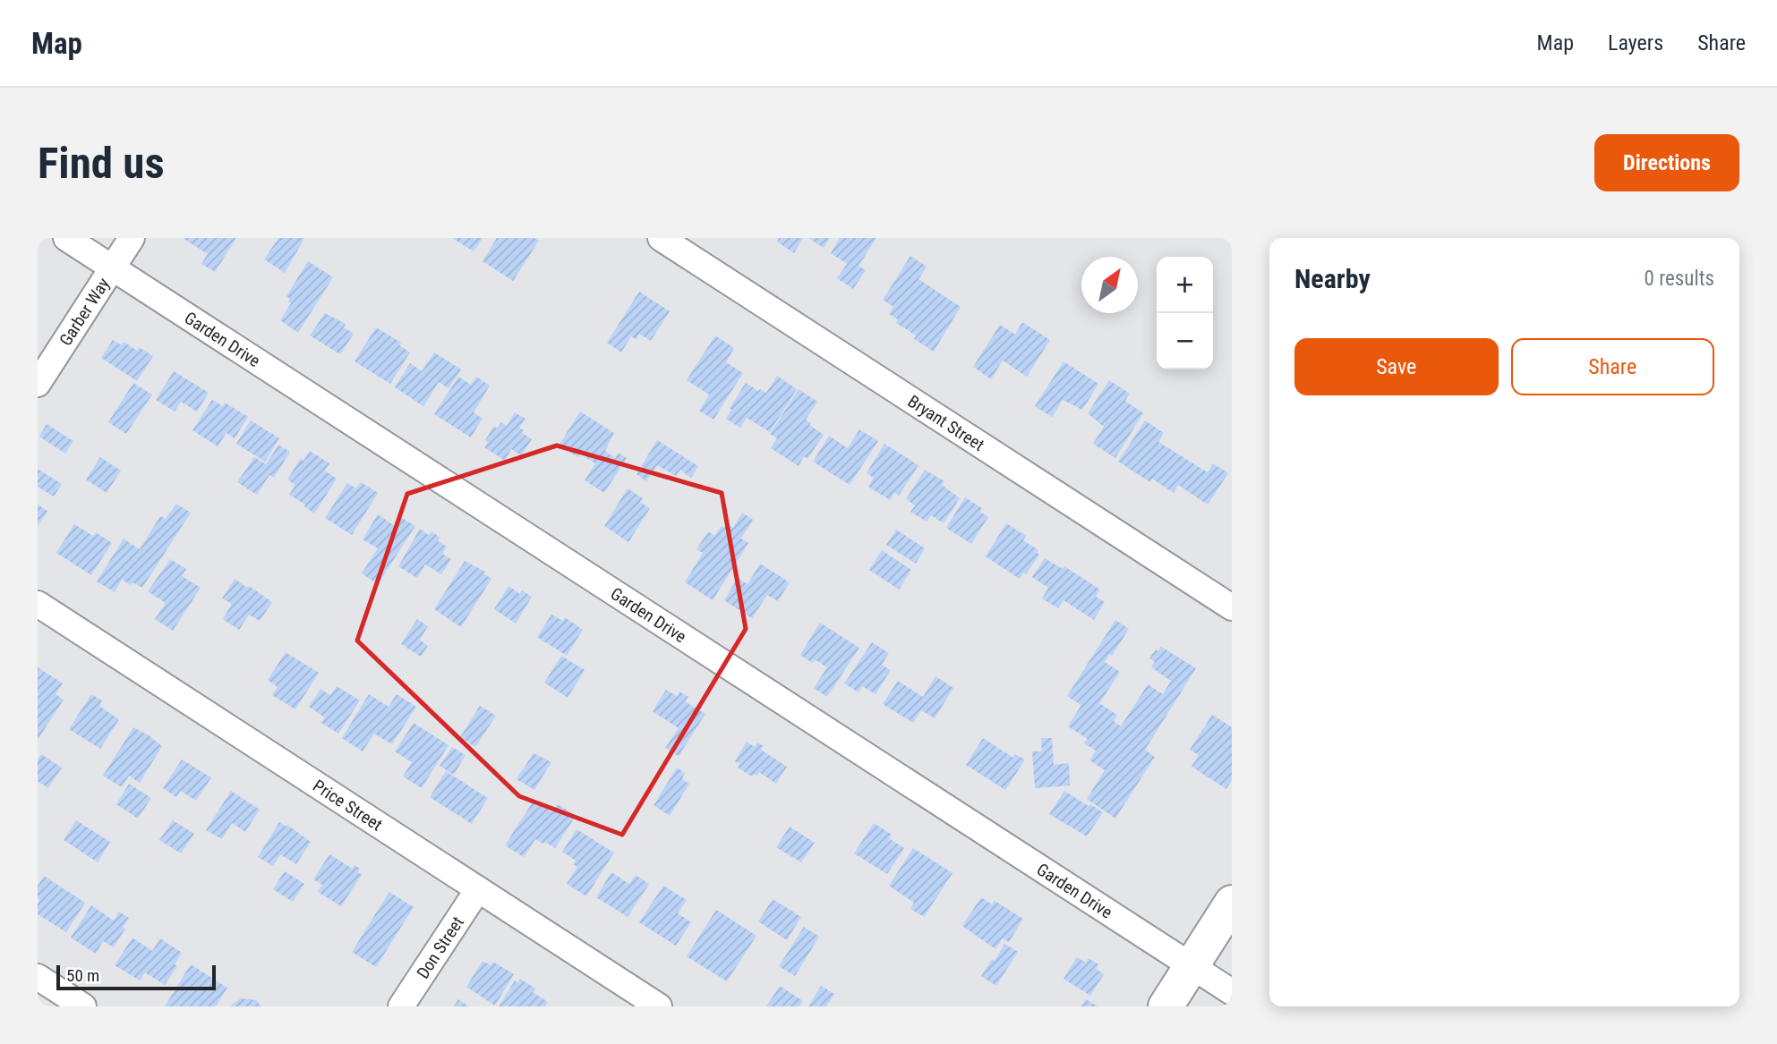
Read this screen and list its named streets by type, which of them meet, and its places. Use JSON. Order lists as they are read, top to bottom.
{
  "streets": {
    "street": [
      "Garber Way",
      "Garden Drive",
      "Bryant Street",
      "Price Street",
      "Don Street"
    ]
  },
  "crossings": [
    ["Garber Way", "Garden Drive"],
    ["Price Street", "Don Street"]
  ],
  "scale_bar": "50 m",
  "north": "top right",
  "page": {
    "header": "Map",
    "nav": ["Map", "Layers", "Share"],
    "buttons": [
      "Directions",
      ["Save", "Share"]
    ],
    "title": "Find us",
    "heading": ["Nearby", "0 results"],
    "map_buttons": ["+", "−"],
    "scale": "50 m"
  }
}
